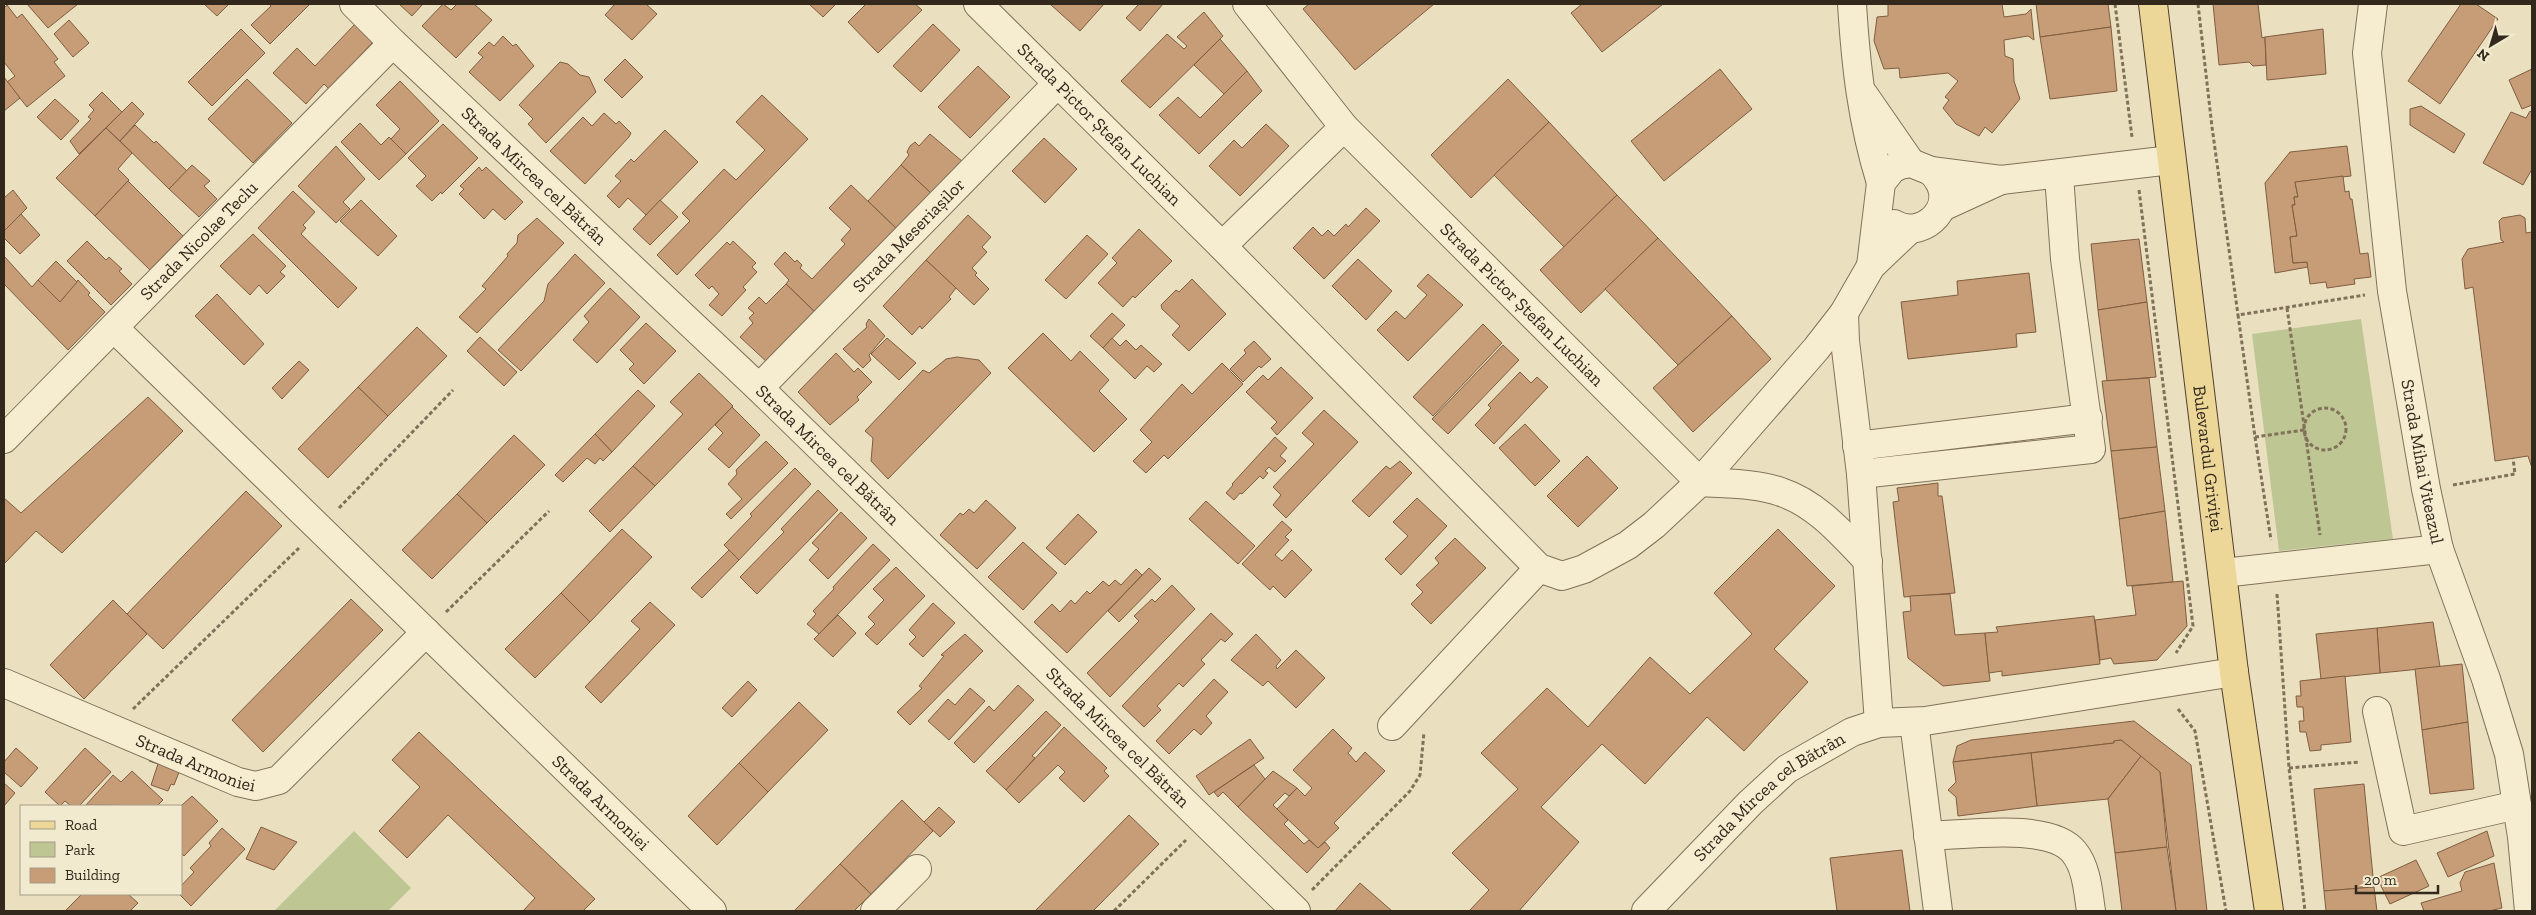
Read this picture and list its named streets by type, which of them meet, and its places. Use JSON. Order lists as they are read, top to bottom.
{
  "streets": {
    "main road": ["Bulevardul Griviței"],
    "street": [
      "Strada Pictor Ștefan Luchian",
      "Strada Mircea cel Bătrân",
      "Strada Meseriașilor",
      "Strada Nicolae Teclu",
      "Strada Mihai Viteazul",
      "Strada Armoniei"
    ]
  },
  "crossings": [
    ["Strada Pictor Ștefan Luchian", "Strada Meseriașilor"],
    ["Strada Mircea cel Bătrân", "Strada Meseriașilor"],
    ["Strada Mircea cel Bătrân", "Strada Nicolae Teclu"],
    ["Strada Mircea cel Bătrân", "Bulevardul Griviței"],
    ["Strada Nicolae Teclu", "Strada Armoniei"]
  ],
  "legend": ["Road", "Park", "Building"],
  "scale_bar": "20 m",
  "north": "bottom left"
}
